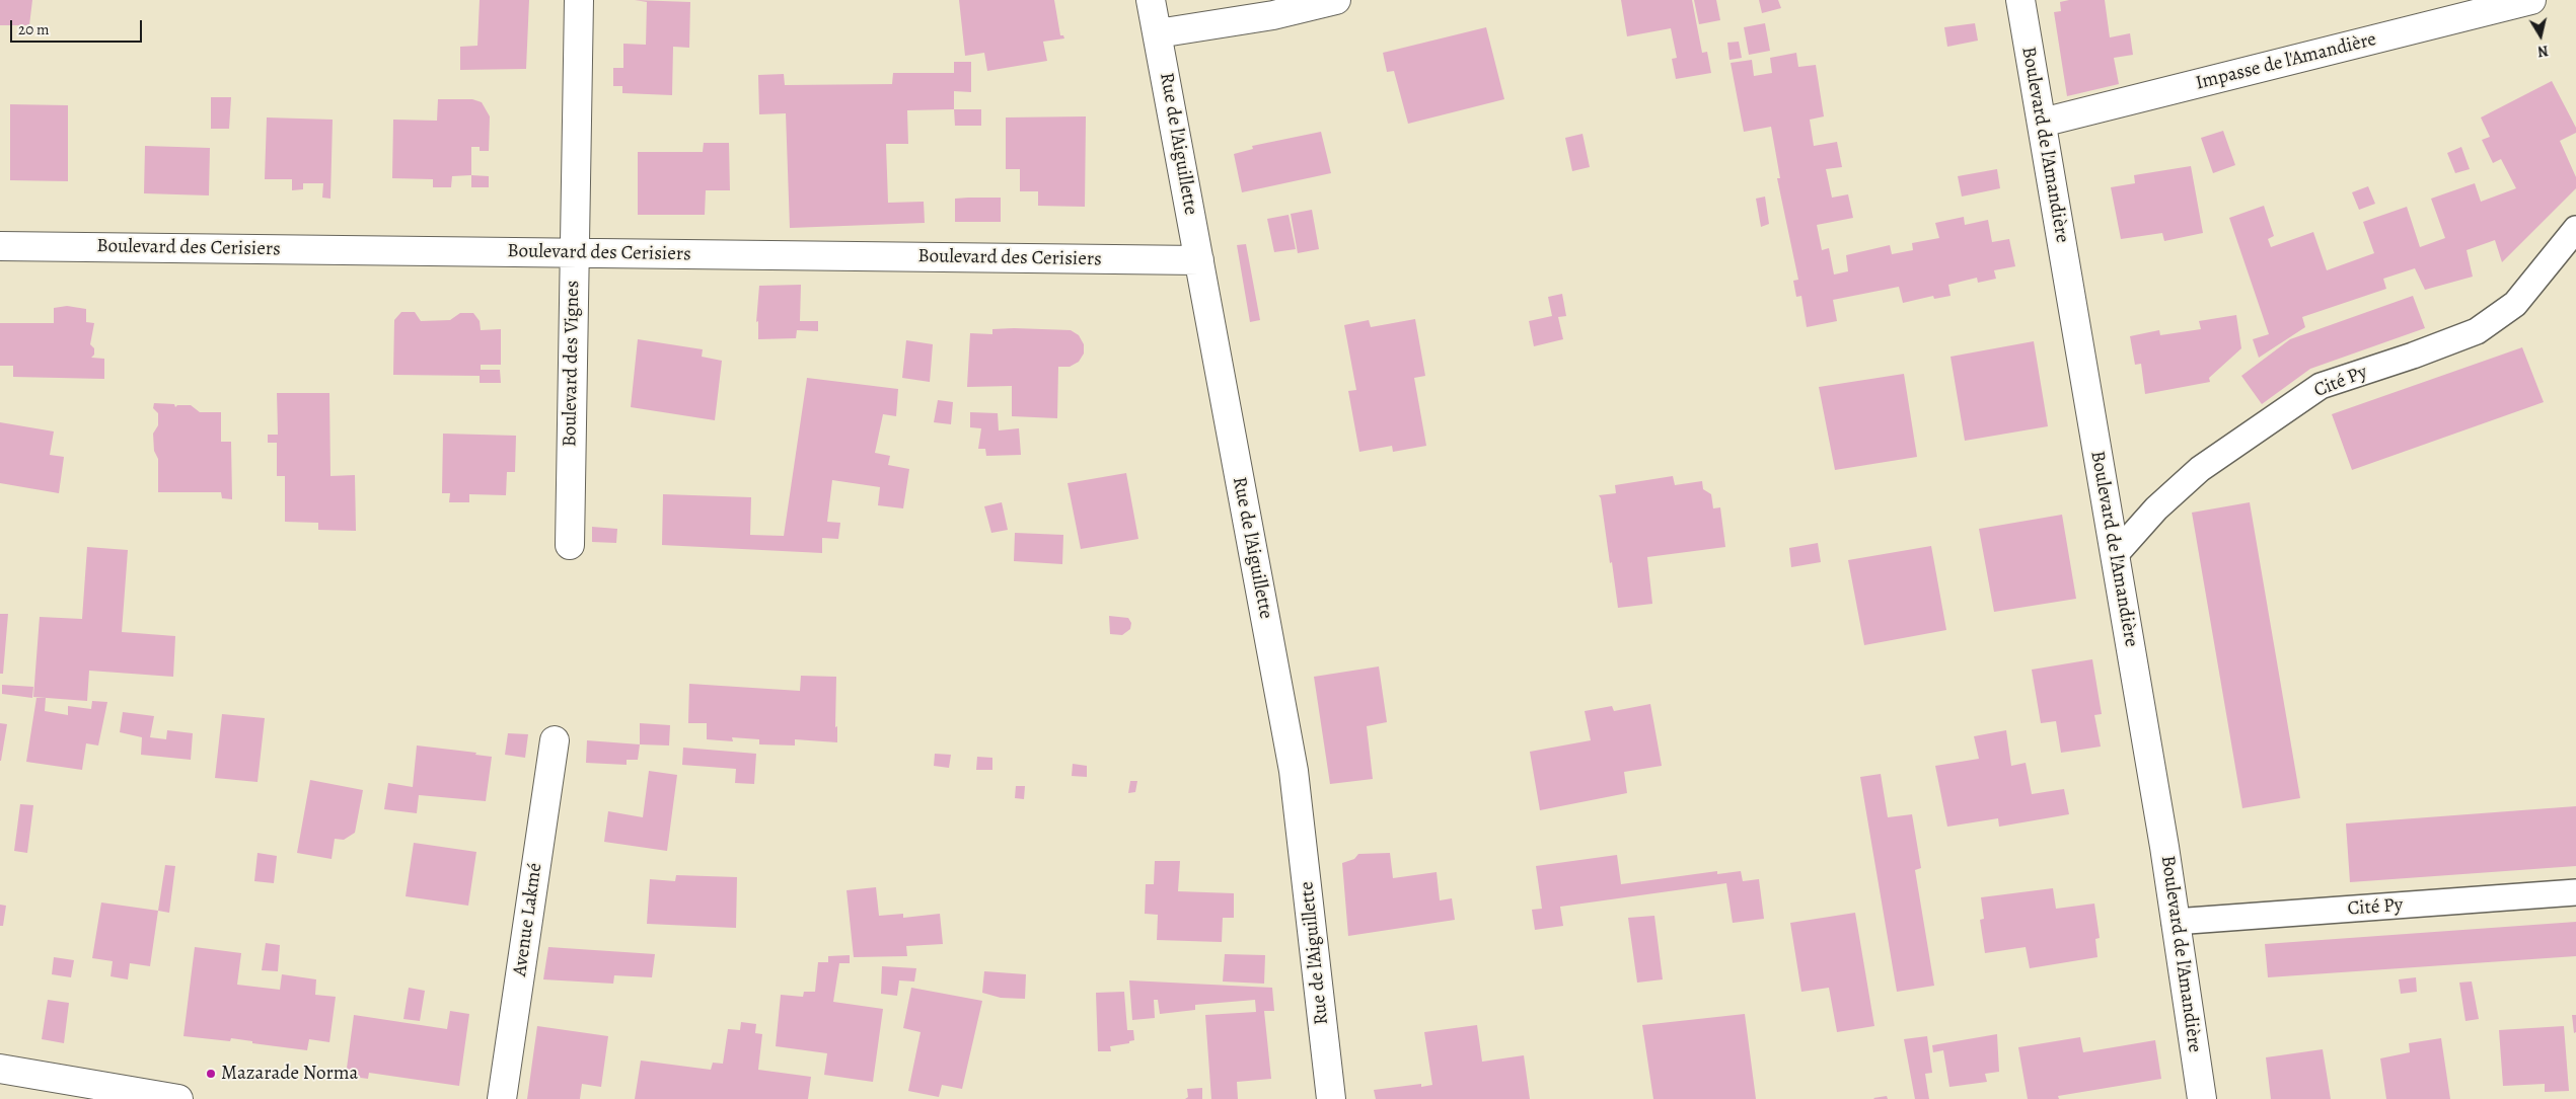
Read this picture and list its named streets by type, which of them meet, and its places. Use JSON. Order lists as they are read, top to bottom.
{
  "streets": {
    "street": [
      "Impasse de l'Amandière",
      "Rue de l'Aiguillette",
      "Boulevard de l'Amandière",
      "Boulevard des Cerisiers",
      "Boulevard des Vignes",
      "Avenue Lakmé"
    ],
    "lane": ["Cité Py"]
  },
  "crossings": [
    ["Impasse de l'Amandière", "Boulevard de l'Amandière"],
    ["Rue de l'Aiguillette", "Boulevard des Cerisiers"],
    ["Boulevard de l'Amandière", "Cité Py"],
    ["Boulevard des Cerisiers", "Boulevard des Vignes"]
  ],
  "places": ["Mazarade Norma"],
  "scale_bar": "20 m",
  "north": "bottom"
}
